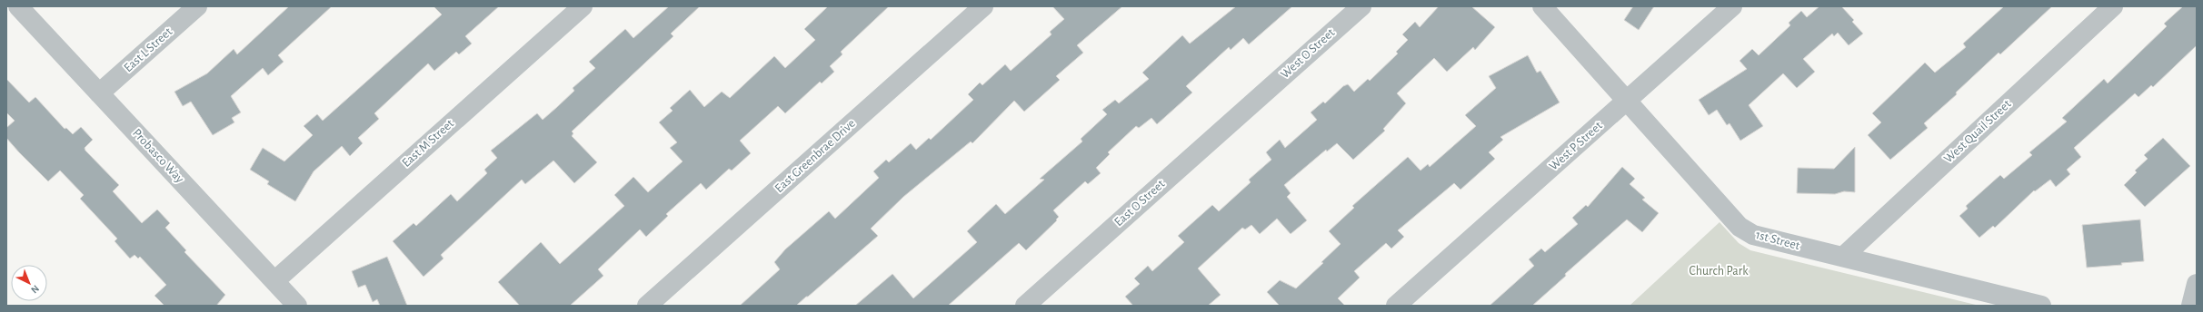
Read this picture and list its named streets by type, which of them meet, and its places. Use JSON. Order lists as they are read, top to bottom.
{
  "streets": {
    "street": [
      "East L Street",
      "West O Street",
      "West Quail Street",
      "East M Street",
      "West P Street",
      "Probasco Way",
      "East Greenbrae Drive",
      "East O Street",
      "1st Street"
    ]
  },
  "crossings": [
    ["East L Street", "Probasco Way"],
    ["West O Street", "East O Street"],
    ["West Quail Street", "1st Street"],
    ["East M Street", "Probasco Way"],
    ["West P Street", "1st Street"]
  ],
  "parks": ["Church Park"],
  "north": "bottom right"
}
